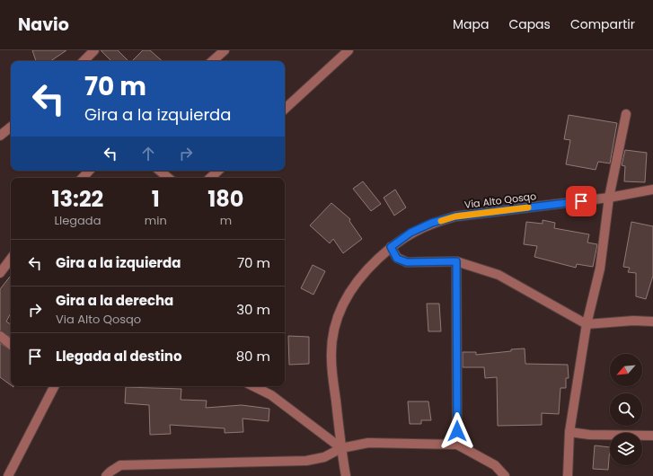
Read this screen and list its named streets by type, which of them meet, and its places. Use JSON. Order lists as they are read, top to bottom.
{
  "streets": {
    "street": ["Via Alto Qosqo"]
  },
  "north": "bottom left",
  "page": {
    "header": "Navio",
    "nav": ["Mapa", "Capas", "Compartir"],
    "turn": ["70 m", "Gira a la izquierda"],
    "eta": [
      "13:22",
      "Llegada",
      "1",
      "min",
      "180",
      "m"
    ],
    "list": [
      {
        "name": "Gira a la izquierda",
        "value": "70 m"
      },
      {
        "name": "Gira a la derecha",
        "note": "Via Alto Qosqo",
        "value": "30 m"
      },
      {
        "name": "Llegada al destino",
        "value": "80 m"
      }
    ]
  }
}
